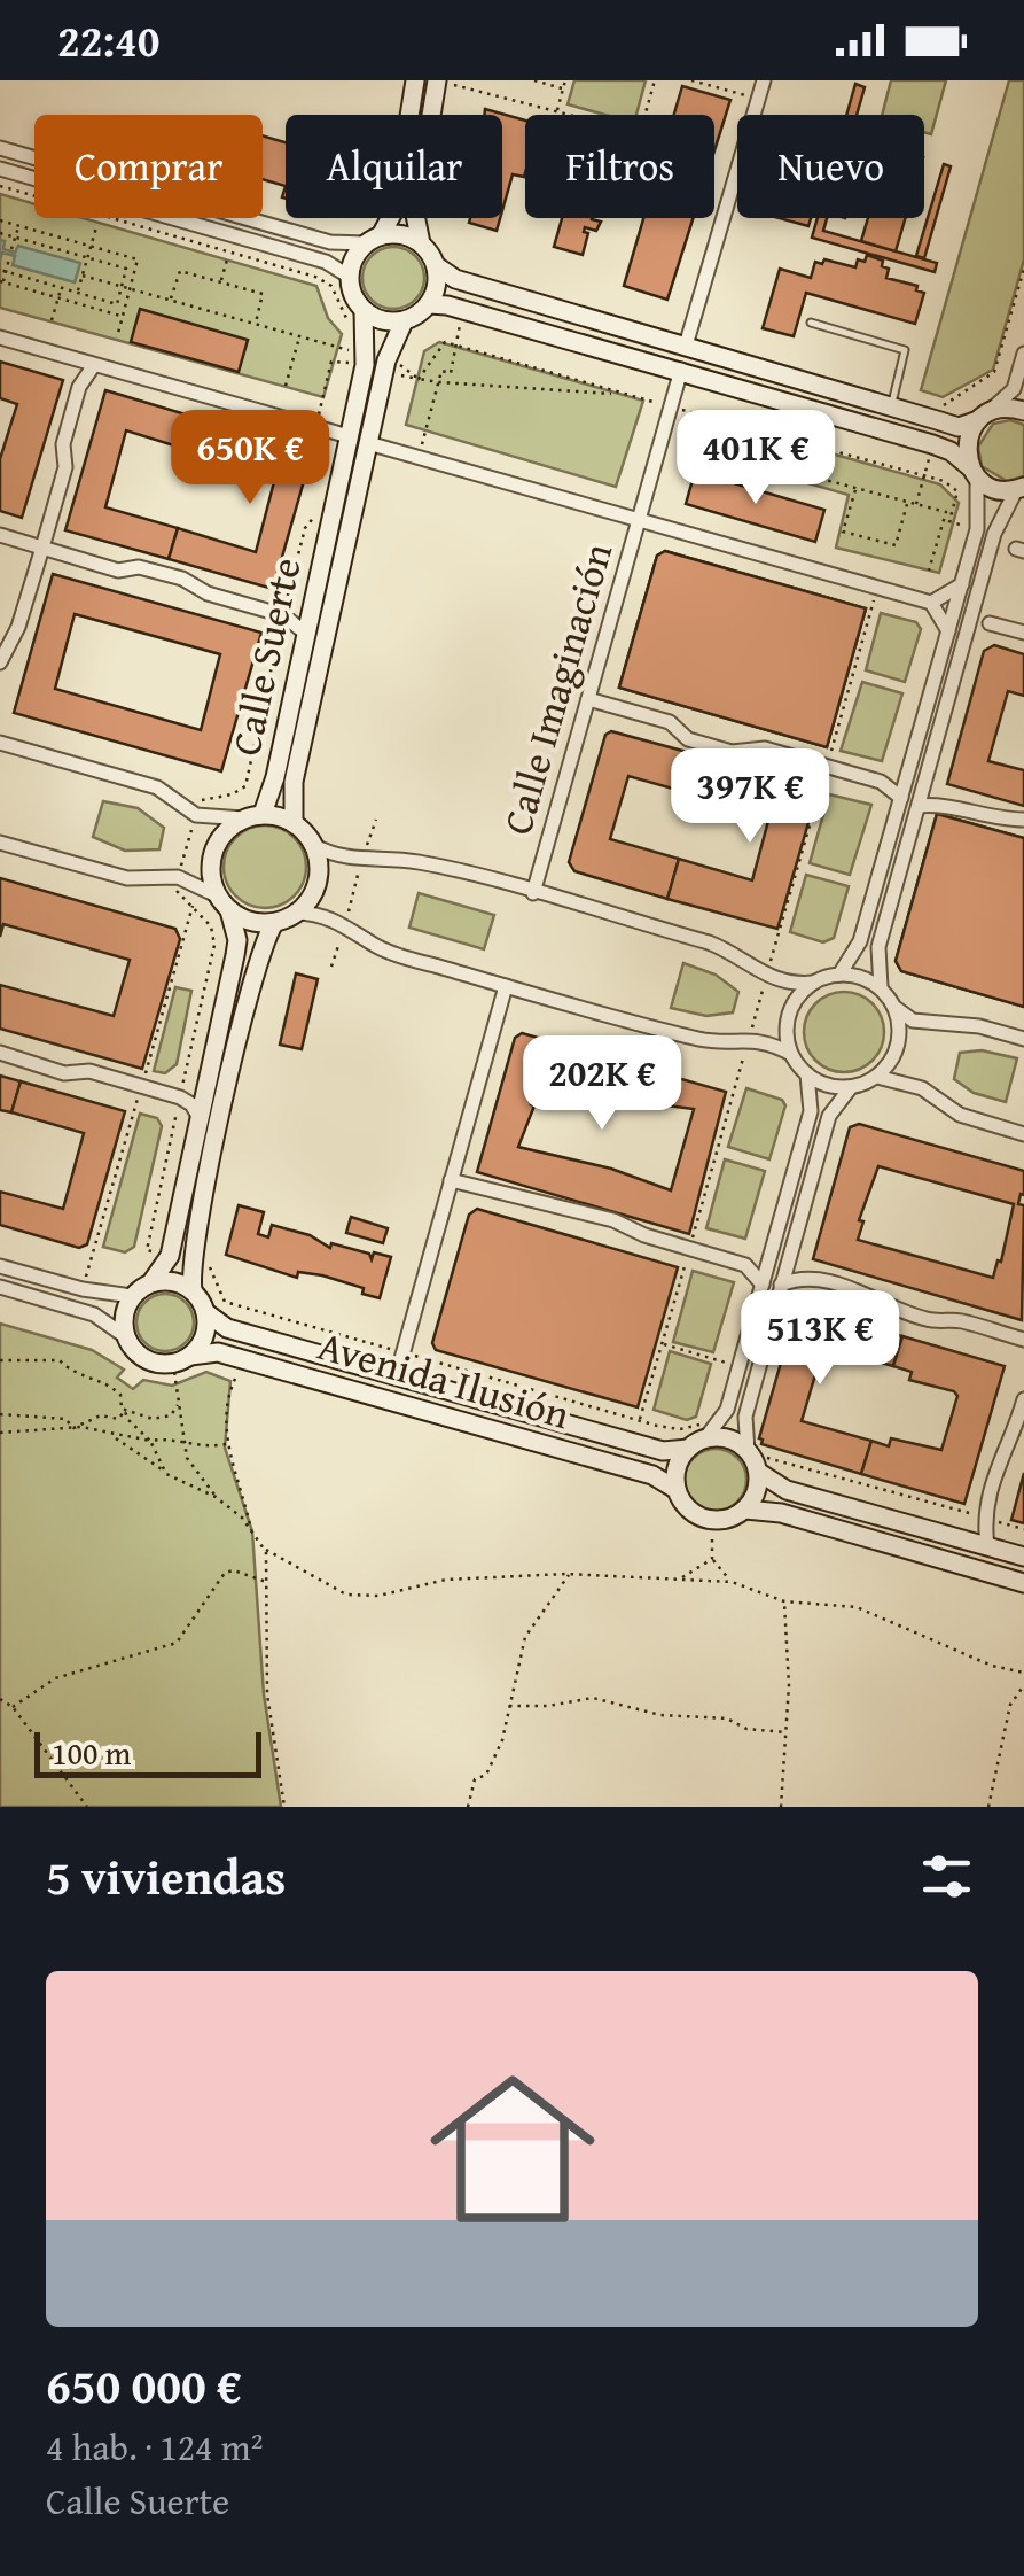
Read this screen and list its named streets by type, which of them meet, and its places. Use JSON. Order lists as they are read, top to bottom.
{
  "streets": {
    "main road": ["Calle Suerte", "Avenida Ilusión"],
    "street": ["Calle Imaginación"]
  },
  "scale_bar": "100 m",
  "page": {
    "status": "22:40",
    "chip": [
      "Comprar",
      "Alquilar",
      "Filtros",
      "Nuevo"
    ],
    "price": [
      "650K €",
      "401K €",
      "397K €",
      "202K €",
      "513K €"
    ],
    "scale": "100 m",
    "heading": "5 viviendas",
    "list": [
      {
        "name": "650 000 €",
        "note": "4 hab. · 124 m² · Calle Suerte"
      }
    ]
  }
}
